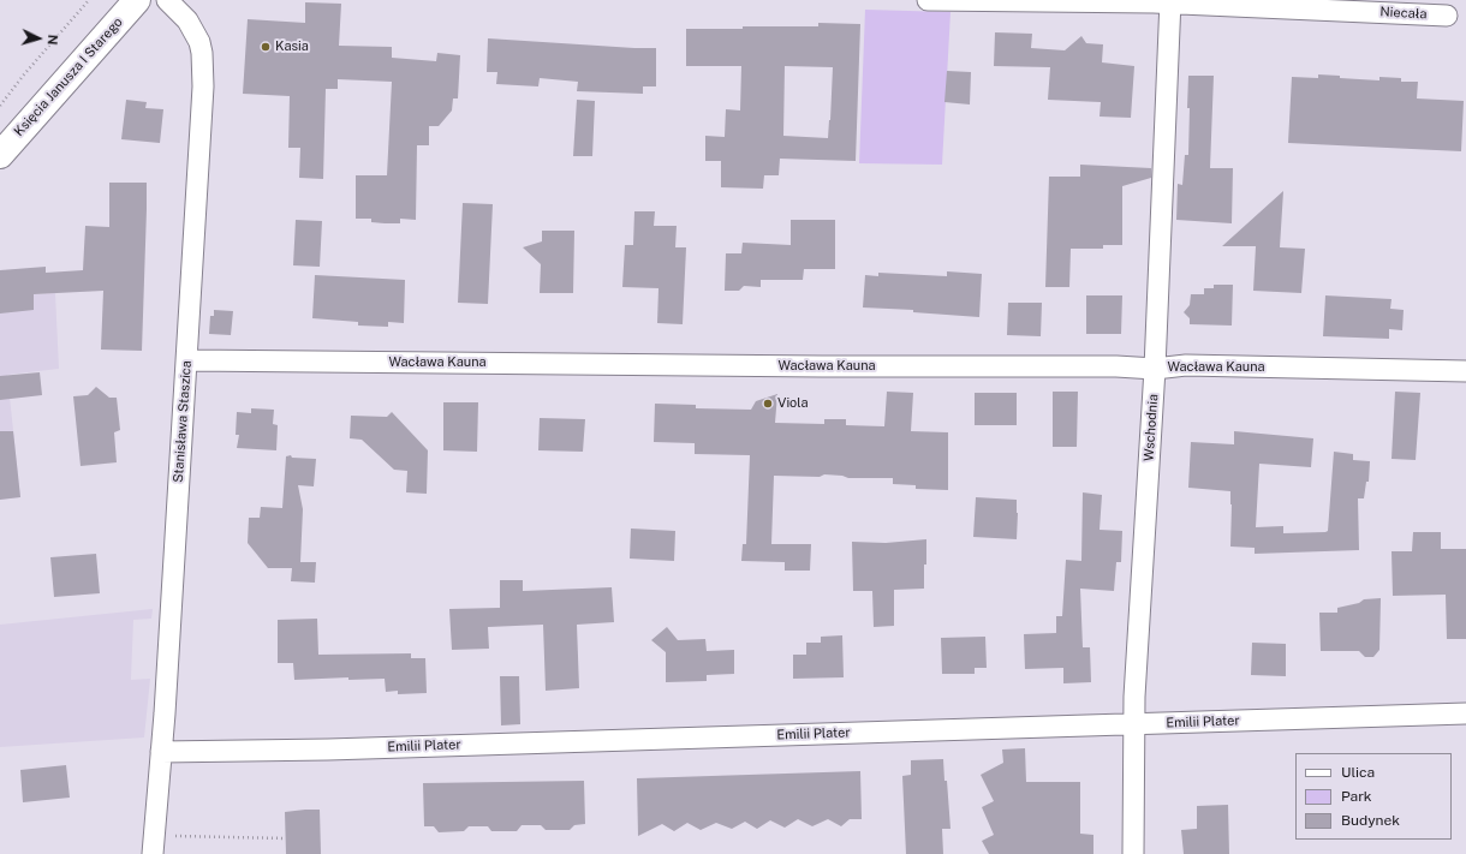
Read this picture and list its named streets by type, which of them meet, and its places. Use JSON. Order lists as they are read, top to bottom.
{
  "streets": {
    "street": [
      "Niecała",
      "Księcia Janusza I Starego",
      "Wacława Kauna",
      "Stanisława Staszica",
      "Wschodnia",
      "Emilii Plater"
    ]
  },
  "crossings": [
    ["Niecała", "Wschodnia"],
    ["Wacława Kauna", "Stanisława Staszica"],
    ["Wacława Kauna", "Wschodnia"],
    ["Stanisława Staszica", "Emilii Plater"],
    ["Wschodnia", "Emilii Plater"]
  ],
  "places": ["Kasia", "Viola"],
  "legend": ["Ulica", "Park", "Budynek"],
  "north": "right"
}
